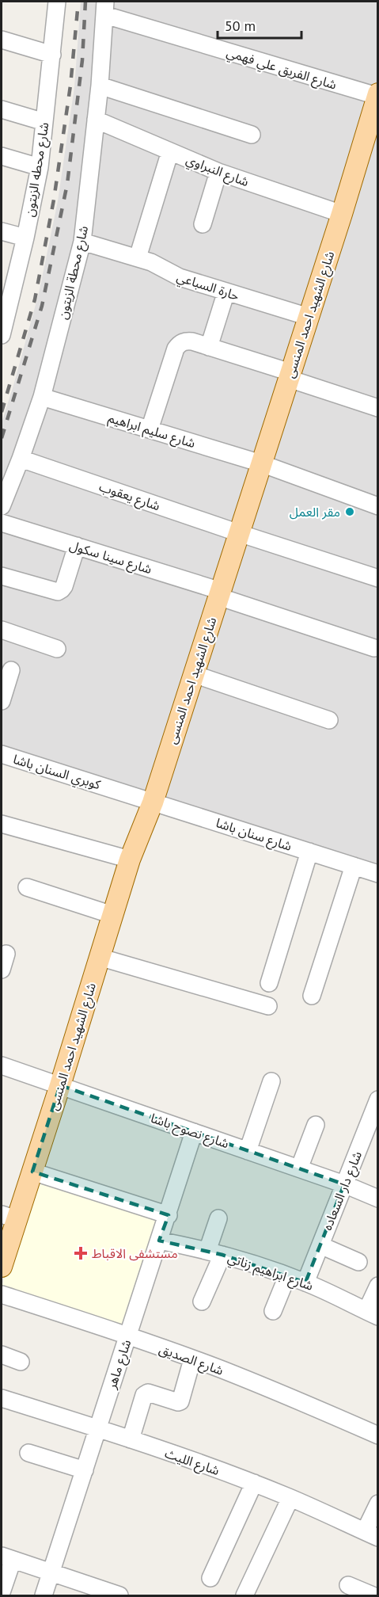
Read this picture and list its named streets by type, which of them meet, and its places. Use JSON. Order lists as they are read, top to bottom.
{
  "streets": {
    "main road": ["شارع الشهيد احمد المنسى"],
    "street": [
      "شارع الفريق علي فهمي",
      "شارع محطه الزيتون",
      "شارع النبراوي",
      "شارع محطة الزيتون",
      "حارة السباعي",
      "شارع سليم ابراهيم",
      "شارع يعقوب",
      "شارع سينا سكول",
      "كوبري السنان باشا",
      "شارع سنان باشا",
      "شارع نصوح باشا",
      "شارع دار السعاده",
      "شارع ابراهيم زناتي",
      "شارع الصديق",
      "شارع ماهر",
      "شارع الليث"
    ]
  },
  "crossings": [
    ["شارع الفريق علي فهمي", "شارع محطة الزيتون"],
    ["شارع الفريق علي فهمي", "شارع الشهيد احمد المنسى"],
    ["شارع النبراوي", "شارع محطة الزيتون"],
    ["شارع النبراوي", "شارع الشهيد احمد المنسى"],
    ["شارع محطة الزيتون", "حارة السباعي"],
    ["شارع محطة الزيتون", "شارع سليم ابراهيم"],
    ["شارع محطة الزيتون", "شارع يعقوب"],
    ["حارة السباعي", "شارع الشهيد احمد المنسى"],
    ["شارع الشهيد احمد المنسى", "شارع سليم ابراهيم"],
    ["شارع الشهيد احمد المنسى", "شارع يعقوب"],
    ["شارع الشهيد احمد المنسى", "شارع سينا سكول"],
    ["شارع الشهيد احمد المنسى", "شارع سنان باشا"],
    ["شارع الشهيد احمد المنسى", "شارع نصوح باشا"],
    ["كوبري السنان باشا", "شارع سنان باشا"],
    ["شارع نصوح باشا", "شارع دار السعاده"],
    ["شارع نصوح باشا", "شارع ماهر"],
    ["شارع دار السعاده", "شارع ابراهيم زناتي"],
    ["شارع ابراهيم زناتي", "شارع ماهر"],
    ["شارع الصديق", "شارع ماهر"],
    ["شارع ماهر", "شارع الليث"]
  ],
  "places": {
    "other": ["مقر العمل"],
    "health": ["مستشفى الاقباط"]
  },
  "scale_bar": "50 m"
}
